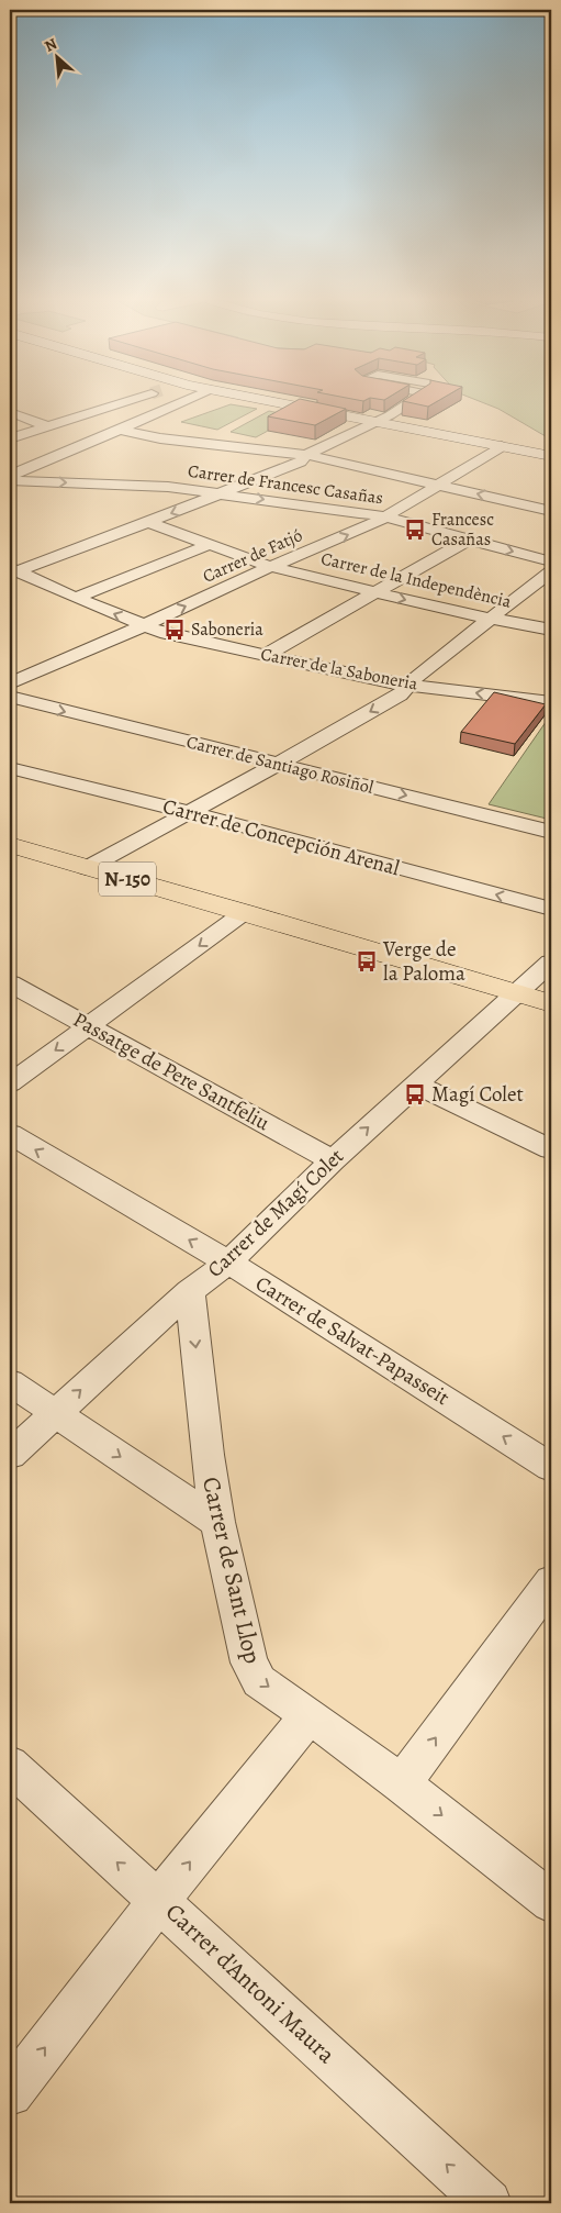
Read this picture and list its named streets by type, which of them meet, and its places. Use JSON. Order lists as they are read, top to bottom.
{
  "streets": {
    "main road": ["N-150"],
    "street": [
      "Carrer de Francesc Casañas",
      "Carrer de Fatjó",
      "Carrer de la Independència",
      "Carrer de la Saboneria",
      "Carrer de Santiago Rosiñol",
      "Carrer de Concepción Arenal",
      "Passatge de Pere Santfeliu",
      "Carrer de Magí Colet",
      "Carrer de Salvat-Papasseit",
      "Carrer de Sant Llop",
      "Carrer d'Antoni Maura"
    ]
  },
  "crossings": [
    ["Carrer de Francesc Casañas", "Carrer de Fatjó"],
    ["Carrer de Fatjó", "Carrer de la Independència"],
    ["Carrer de Fatjó", "Carrer de la Saboneria"],
    ["N-150", "Carrer de Magí Colet"],
    ["Passatge de Pere Santfeliu", "Carrer de Magí Colet"],
    ["Carrer de Magí Colet", "Carrer de Salvat-Papasseit"],
    ["Carrer de Magí Colet", "Carrer de Sant Llop"]
  ],
  "one_way": [
    "Carrer de Santiago Rosiñol",
    "Carrer de Concepción Arenal",
    "Carrer de Magí Colet",
    "Carrer de Sant Llop",
    "Carrer d'Antoni Maura"
  ],
  "places": {
    "bus stop": [
      "Francesc Casañas",
      "Saboneria",
      "Verge de la Paloma",
      "Magí Colet"
    ]
  },
  "north": "top left"
}
